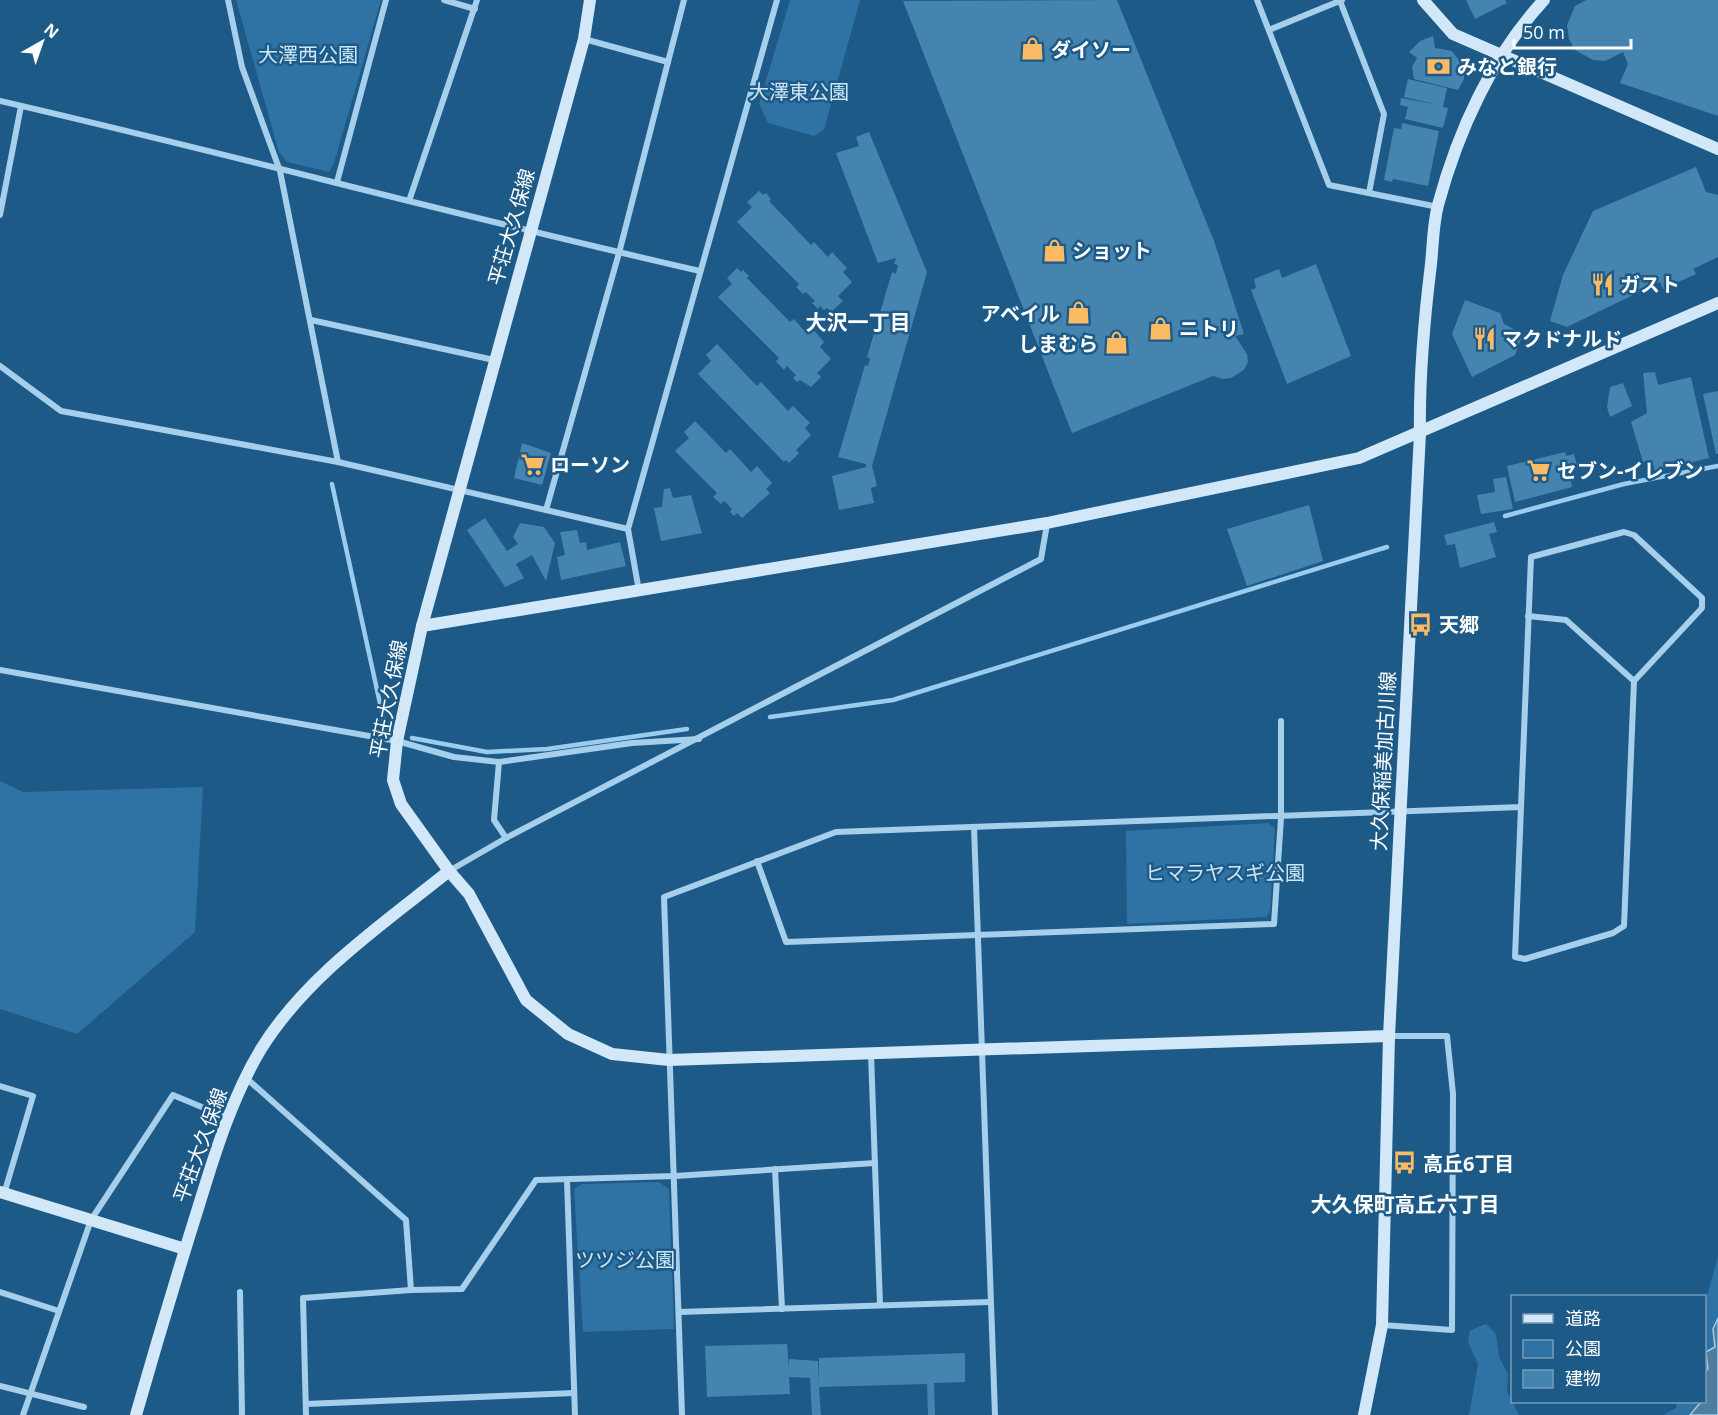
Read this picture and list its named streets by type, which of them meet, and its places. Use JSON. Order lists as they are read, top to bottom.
{
  "streets": {
    "street": ["平荘大久保線", "大久保稲美加古川線"]
  },
  "districts": ["大沢一丁目", "大久保町高丘六丁目"],
  "parks": [
    "大澤西公園",
    "大澤東公園",
    "ヒマラヤスギ公園",
    "ツツジ公園"
  ],
  "places": {
    "shop": [
      "ダイソー",
      "ショット",
      "アベイル",
      "ニトリ",
      "しまむら"
    ],
    "bank": ["みなと銀行"],
    "restaurant": ["ガスト", "マクドナルド"],
    "supermarket": ["ローソン", "セブン-イレブン"],
    "bus stop": ["天郷", "高丘6丁目"]
  },
  "legend": ["道路", "公園", "建物"],
  "scale_bar": "50 m",
  "north": "top right"
}
